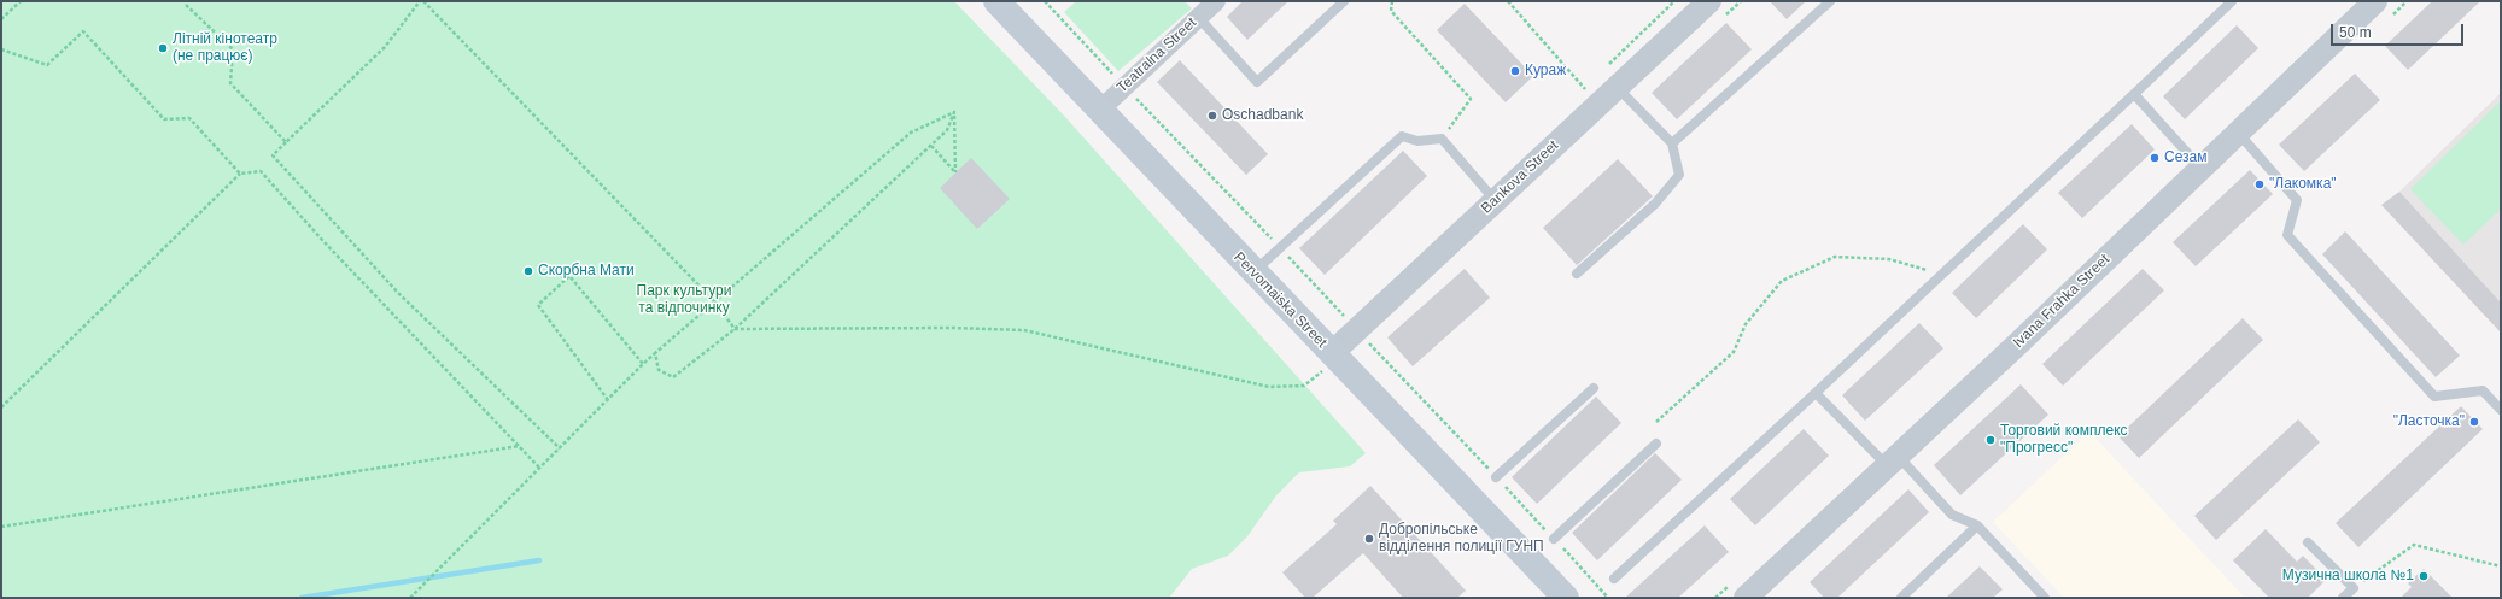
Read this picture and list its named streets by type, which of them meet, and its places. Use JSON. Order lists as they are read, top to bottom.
{
  "streets": {
    "main road": ["Pervomaiska Street"],
    "street": ["Teatralna Street", "Bankova Street", "Ivana Frahka Street"]
  },
  "crossings": [
    ["Teatralna Street", "Pervomaiska Street"],
    ["Bankova Street", "Pervomaiska Street"]
  ],
  "parks": ["Парк культури та відпочинку"],
  "places": [
    "Літній кінотеатр (не працює)",
    "Кураж",
    "Oschadbank",
    "Сезам",
    "\"Лакомка\"",
    "Скорбна Мати",
    "\"Ласточка\"",
    "Торговий комплекс \"Прогресс\"",
    "Добропільське відділення полиції ГУНП",
    "Музична школа №1"
  ],
  "scale_bar": "50 m"
}
